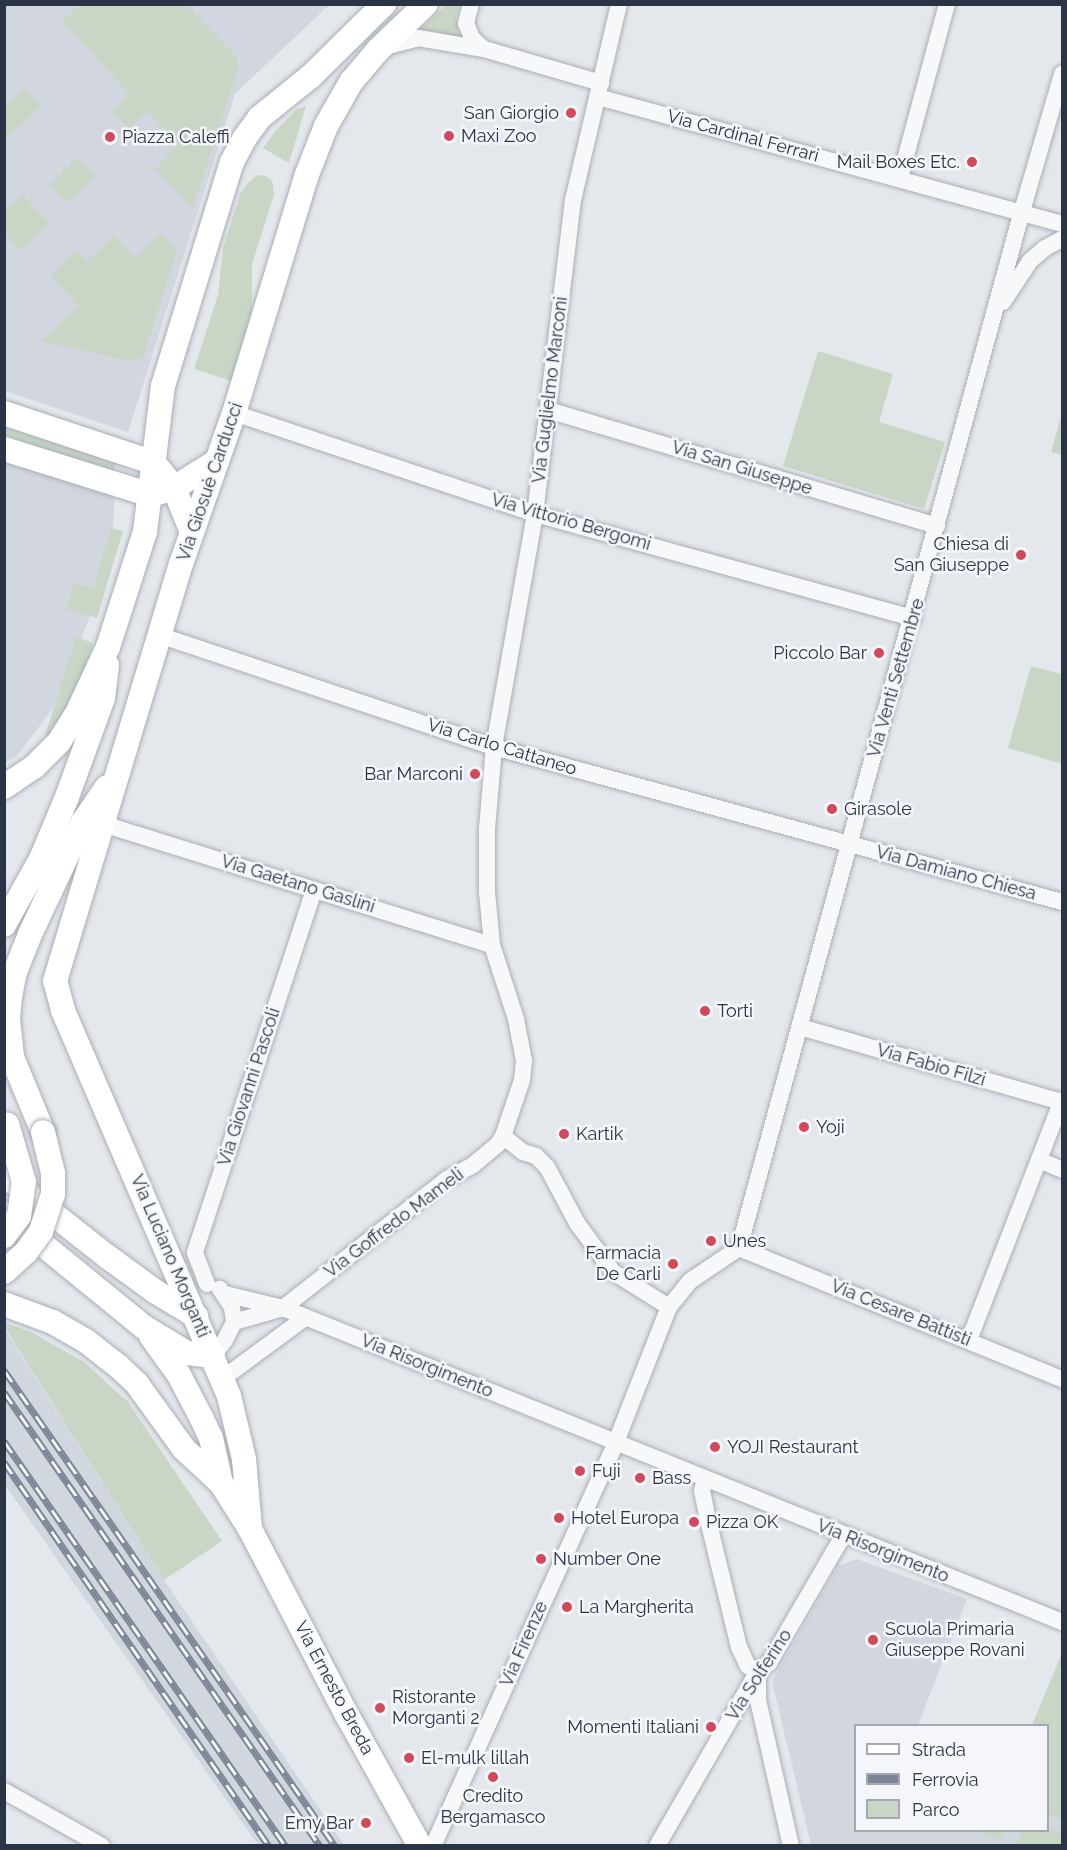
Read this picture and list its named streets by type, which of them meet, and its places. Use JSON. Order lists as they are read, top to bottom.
{
  "streets": {
    "main road": ["Via Giosuè Carducci", "Via Luciano Morganti", "Via Ernesto Breda"],
    "street": [
      "Via Cardinal Ferrari",
      "Via Guglielmo Marconi",
      "Via San Giuseppe",
      "Via Vittorio Bergomi",
      "Via Venti Settembre",
      "Via Carlo Cattaneo",
      "Via Damiano Chiesa",
      "Via Gaetano Gaslini",
      "Via Fabio Filzi",
      "Via Giovanni Pascoli",
      "Via Goffredo Mameli",
      "Via Cesare Battisti",
      "Via Risorgimento",
      "Via Firenze",
      "Via Solferino"
    ]
  },
  "crossings": [
    ["Via Cardinal Ferrari", "Via Guglielmo Marconi"],
    ["Via Cardinal Ferrari", "Via Giosuè Carducci"],
    ["Via Cardinal Ferrari", "Via Venti Settembre"],
    ["Via Guglielmo Marconi", "Via San Giuseppe"],
    ["Via Guglielmo Marconi", "Via Vittorio Bergomi"],
    ["Via Guglielmo Marconi", "Via Carlo Cattaneo"],
    ["Via Guglielmo Marconi", "Via Gaetano Gaslini"],
    ["Via Guglielmo Marconi", "Via Goffredo Mameli"],
    ["Via San Giuseppe", "Via Venti Settembre"],
    ["Via Giosuè Carducci", "Via Vittorio Bergomi"],
    ["Via Giosuè Carducci", "Via Carlo Cattaneo"],
    ["Via Giosuè Carducci", "Via Gaetano Gaslini"],
    ["Via Giosuè Carducci", "Via Luciano Morganti"],
    ["Via Vittorio Bergomi", "Via Venti Settembre"],
    ["Via Venti Settembre", "Via Carlo Cattaneo"],
    ["Via Venti Settembre", "Via Damiano Chiesa"],
    ["Via Venti Settembre", "Via Fabio Filzi"],
    ["Via Venti Settembre", "Via Cesare Battisti"],
    ["Via Venti Settembre", "Via Firenze"],
    ["Via Carlo Cattaneo", "Via Damiano Chiesa"],
    ["Via Gaetano Gaslini", "Via Giovanni Pascoli"],
    ["Via Giovanni Pascoli", "Via Luciano Morganti"],
    ["Via Giovanni Pascoli", "Via Risorgimento"],
    ["Via Goffredo Mameli", "Via Risorgimento"],
    ["Via Luciano Morganti", "Via Risorgimento"],
    ["Via Luciano Morganti", "Via Ernesto Breda"],
    ["Via Cesare Battisti", "Via Firenze"],
    ["Via Risorgimento", "Via Firenze"],
    ["Via Risorgimento", "Via Solferino"]
  ],
  "places": [
    "San Giorgio",
    "Maxi Zoo",
    "Piazza Caleffi",
    "Mail Boxes Etc.",
    "Chiesa di San Giuseppe",
    "Piccolo Bar",
    "Bar Marconi",
    "Girasole",
    "Torti",
    "Yoji",
    "Kartik",
    "Unes",
    "Farmacia De Carli",
    "YOJI Restaurant",
    "Fuji",
    "Bass",
    "Hotel Europa",
    "Pizza OK",
    "Number One",
    "La Margherita",
    "Scuola Primaria Giuseppe Rovani",
    "Ristorante Morganti 2",
    "Momenti Italiani",
    "El-mulk lillah",
    "Credito Bergamasco",
    "Emy Bar"
  ],
  "legend": ["Strada", "Ferrovia", "Parco"]
}
